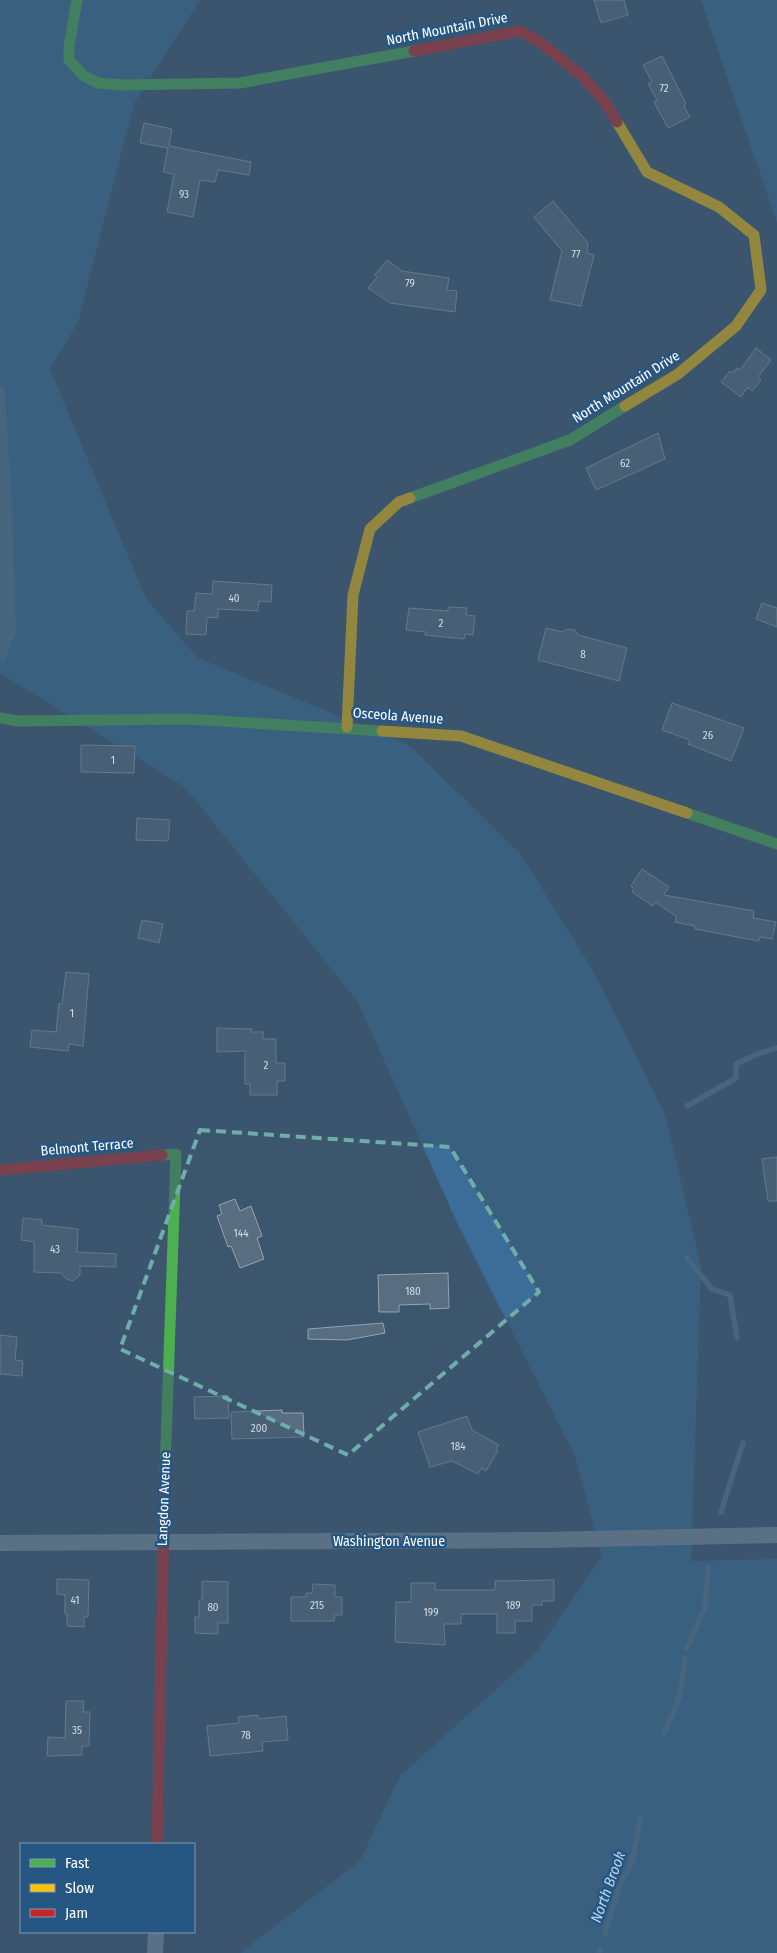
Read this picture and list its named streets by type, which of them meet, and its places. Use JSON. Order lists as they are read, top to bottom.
{
  "streets": {
    "street": [
      "North Mountain Drive",
      "Osceola Avenue",
      "Belmont Terrace",
      "Langdon Avenue",
      "Washington Avenue"
    ]
  },
  "crossings": [
    ["North Mountain Drive", "Osceola Avenue"],
    ["Belmont Terrace", "Langdon Avenue"],
    ["Langdon Avenue", "Washington Avenue"]
  ],
  "water": ["North Brook"],
  "house_numbers": [
    "72",
    "93",
    "77",
    "79",
    "62",
    "40",
    "2",
    "8",
    "26",
    "1",
    "1",
    "2",
    "144",
    "43",
    "180",
    "200",
    "184",
    "41",
    "215",
    "189",
    "80",
    "199",
    "35",
    "78"
  ],
  "legend": ["Fast", "Slow", "Jam"]
}
